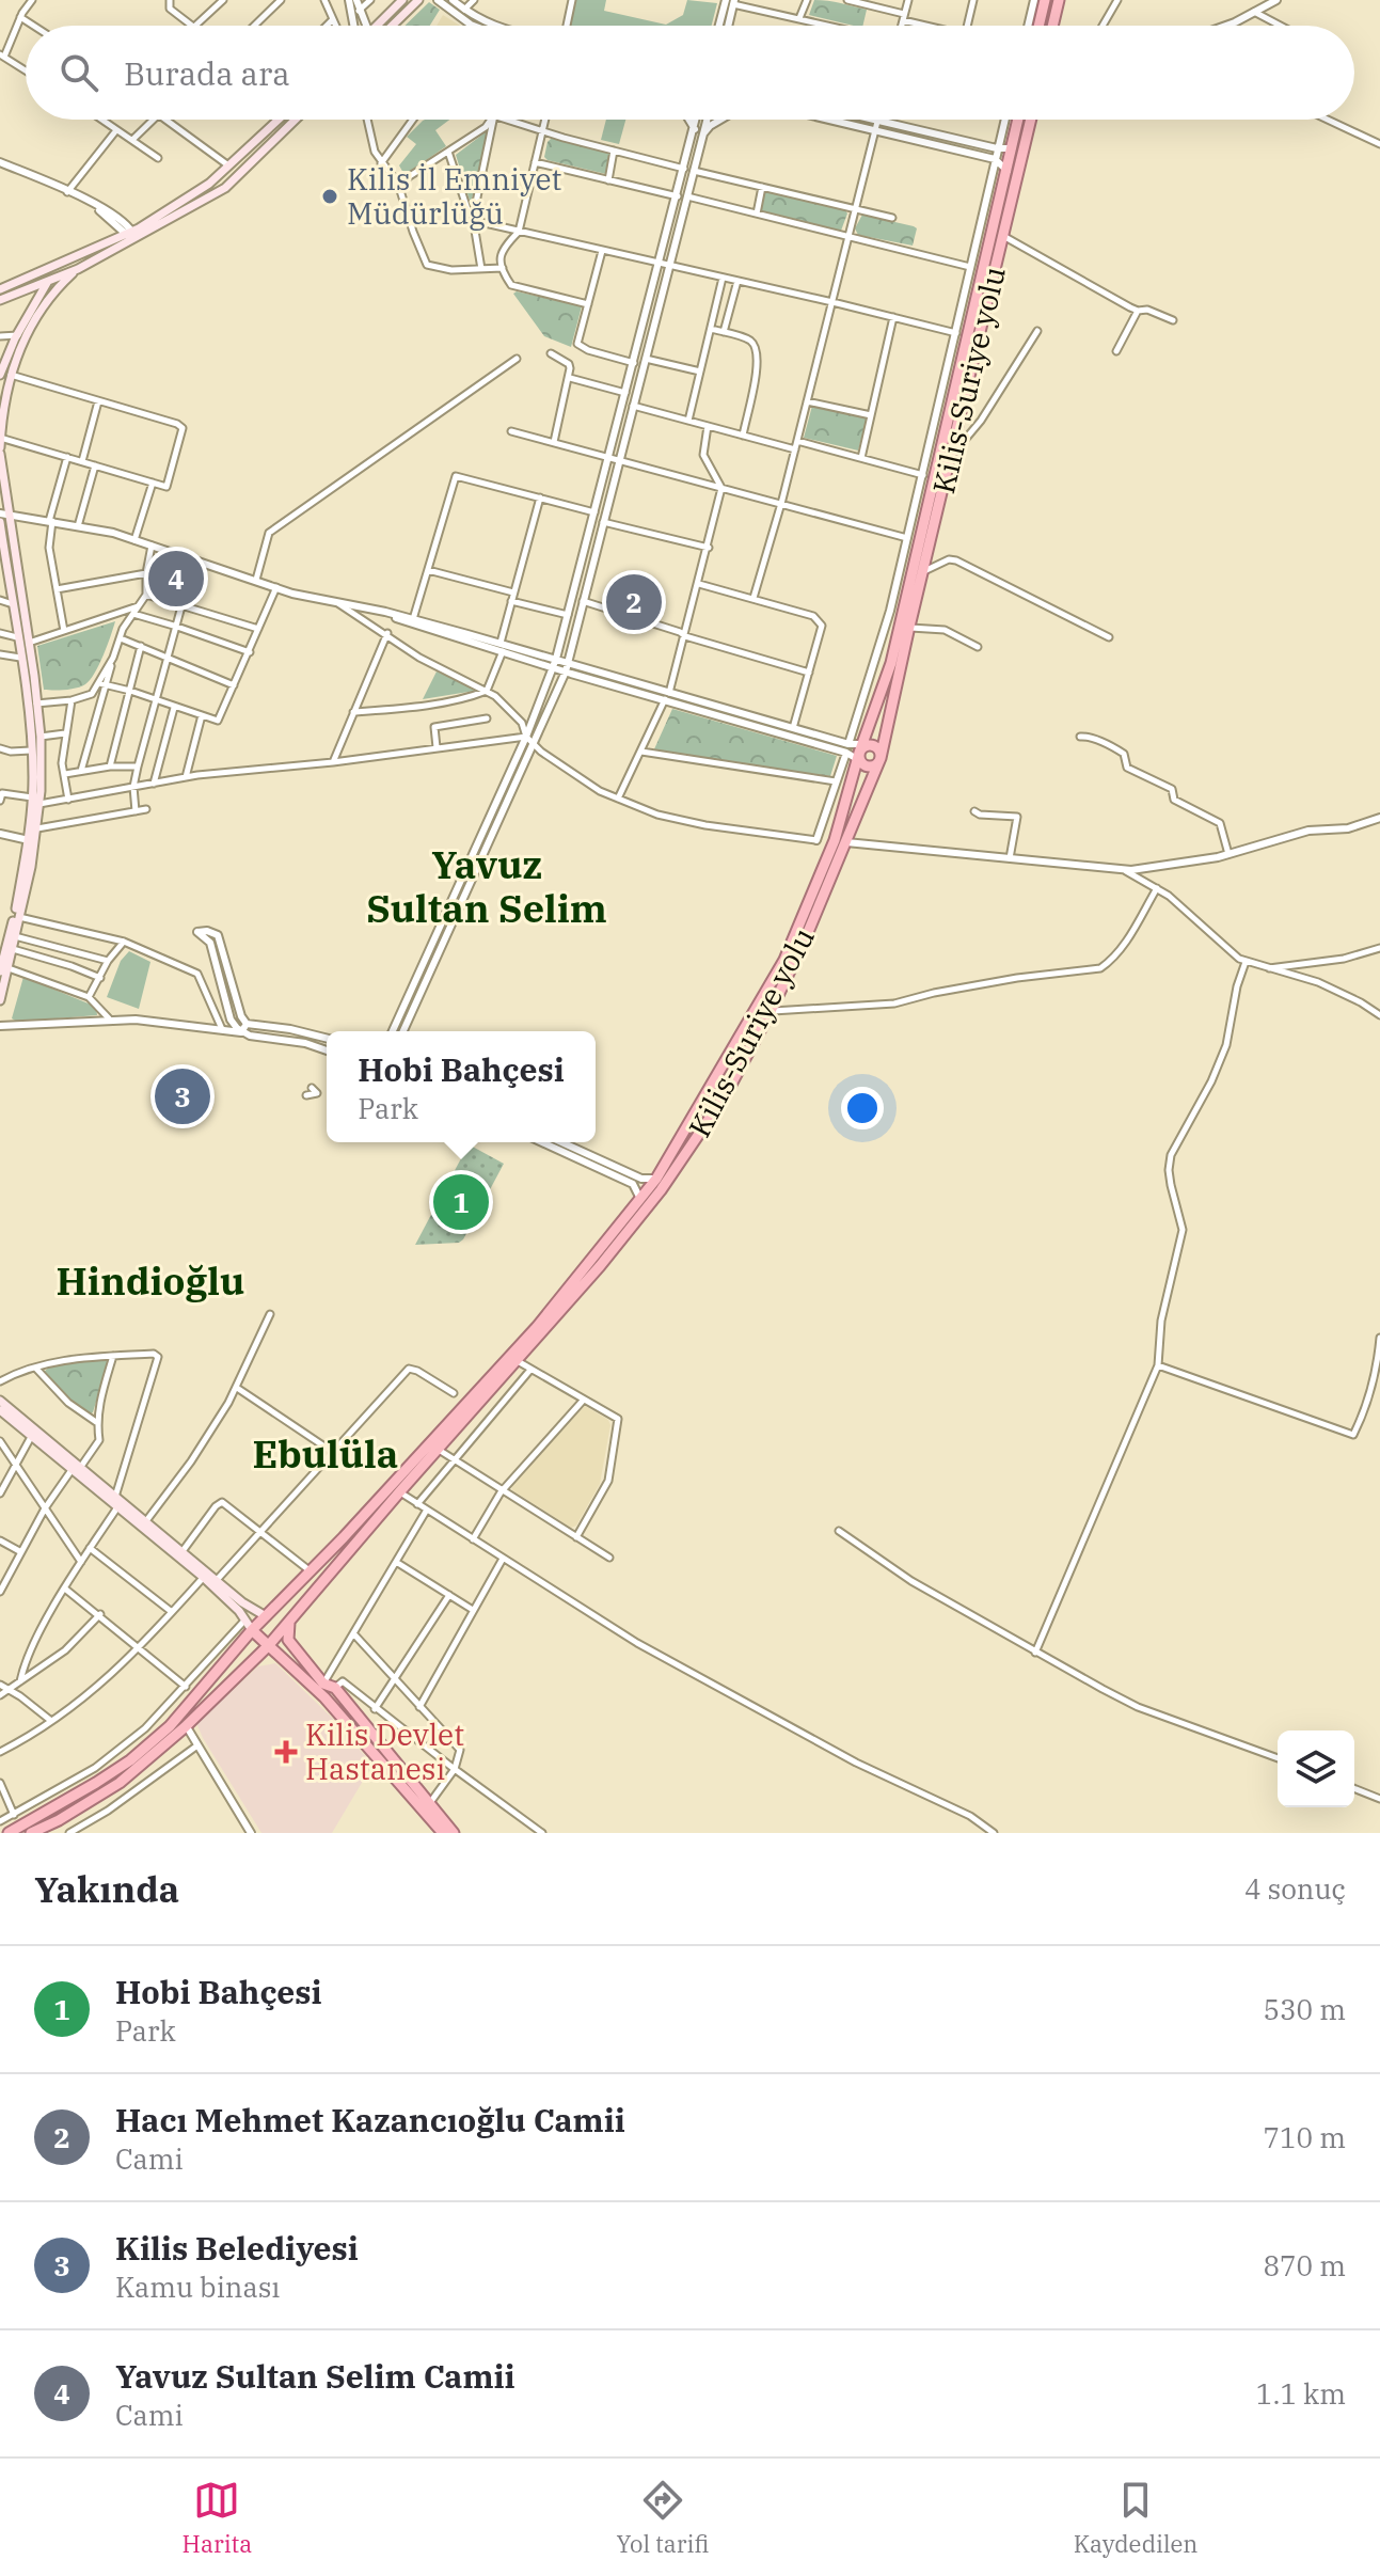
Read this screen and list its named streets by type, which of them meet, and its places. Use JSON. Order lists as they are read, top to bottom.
{
  "streets": {
    "highway": ["Kilis-Suriye yolu"]
  },
  "districts": ["Yavuz Sultan Selim", "Hindioğlu", "Ebulüla"],
  "places": {
    "other": ["Kilis İl Emniyet Müdürlüğü"],
    "health": ["Kilis Devlet Hastanesi"]
  },
  "page": {
    "search": "Burada ara",
    "pins": [
      "4",
      "2",
      "3",
      "1"
    ],
    "popup": ["Hobi Bahçesi", "Park"],
    "heading": ["Yakında", "4 sonuç"],
    "list": [
      {
        "mark": "1",
        "name": "Hobi Bahçesi",
        "note": "Park",
        "value": "530 m"
      },
      {
        "mark": "2",
        "name": "Hacı Mehmet Kazancıoğlu Camii",
        "note": "Cami",
        "value": "710 m"
      },
      {
        "mark": "3",
        "name": "Kilis Belediyesi",
        "note": "Kamu binası",
        "value": "870 m"
      },
      {
        "mark": "4",
        "name": "Yavuz Sultan Selim Camii",
        "note": "Cami",
        "value": "1.1 km"
      }
    ],
    "nav": ["Harita", "Yol tarifi", "Kaydedilen"]
  }
}
